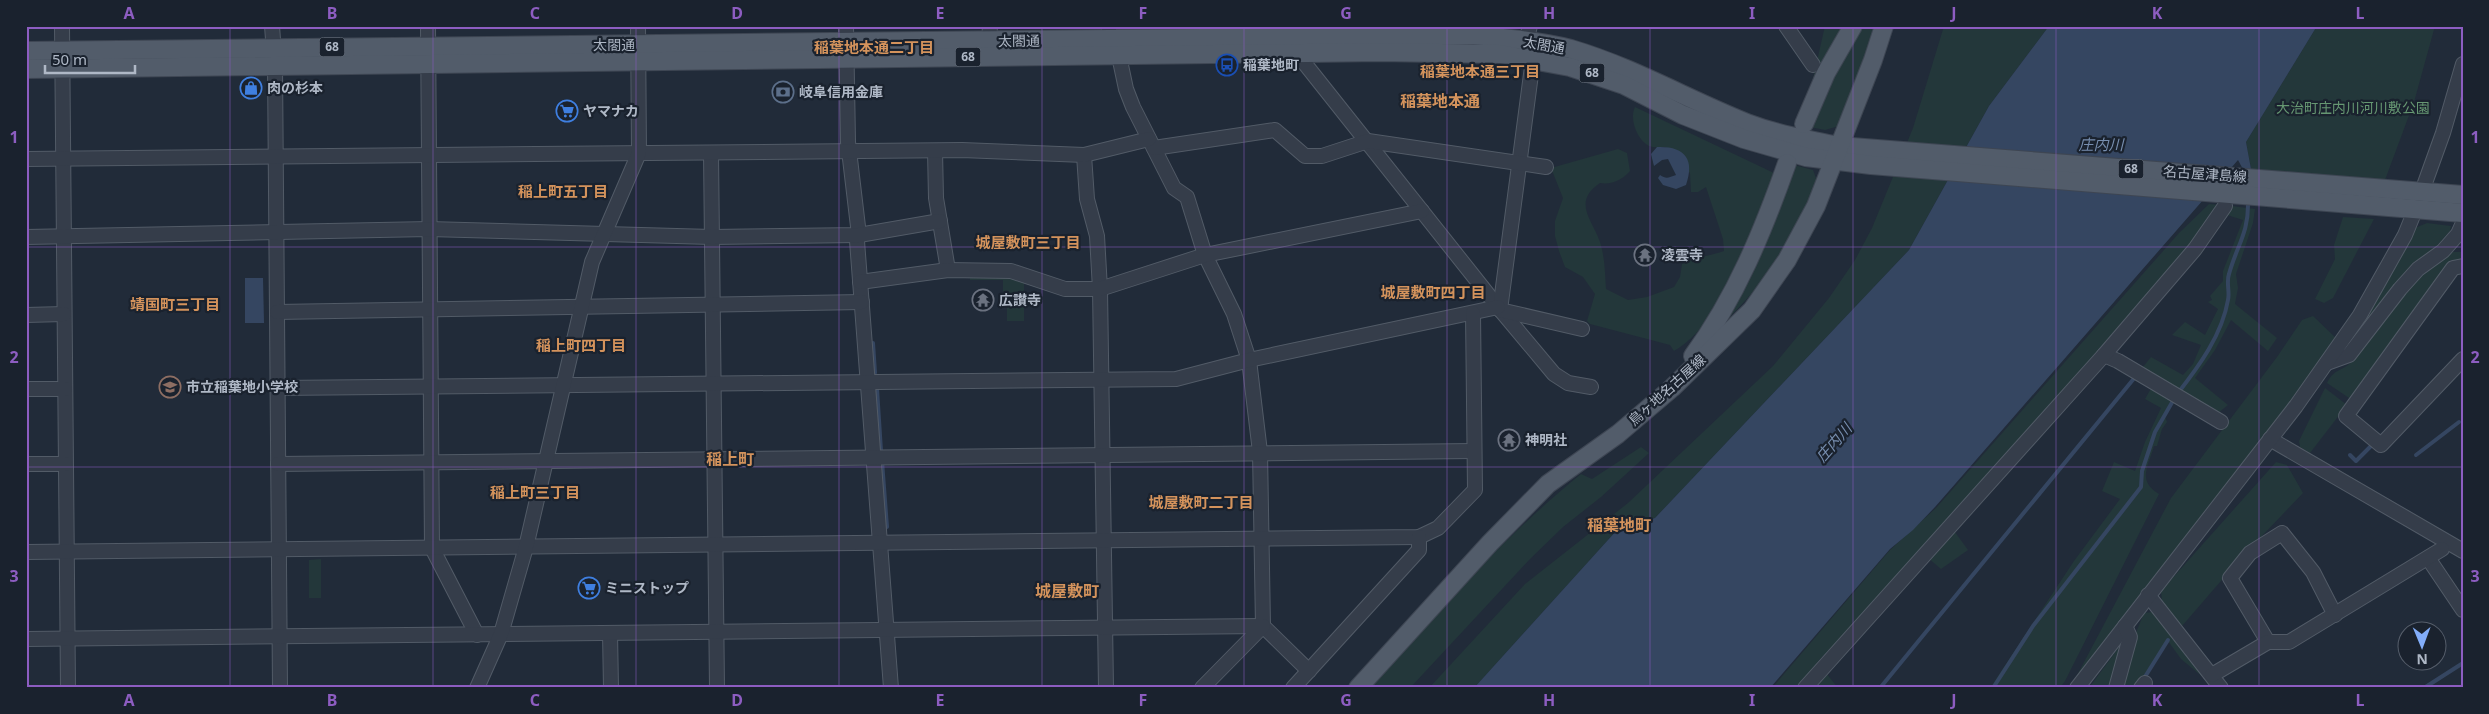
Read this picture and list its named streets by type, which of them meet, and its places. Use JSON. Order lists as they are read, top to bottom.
{
  "streets": {
    "main road": [
      "太閤通",
      "68",
      "名古屋津島線",
      "鳥ヶ地名古屋線"
    ]
  },
  "crossings": [
    ["太閤通", "名古屋津島線"],
    ["太閤通", "鳥ヶ地名古屋線"],
    ["68", "名古屋津島線"]
  ],
  "districts": [
    "稲葉地本通二丁目",
    "稲葉地本通三丁目",
    "稲葉地本通",
    "稲上町五丁目",
    "城屋敷町三丁目",
    "城屋敷町四丁目",
    "靖国町三丁目",
    "稲上町四丁目",
    "稲上町",
    "稲上町三丁目",
    "城屋敷町二丁目",
    "稲葉地町",
    "城屋敷町"
  ],
  "water": ["庄内川"],
  "parks": ["大治町庄内川河川敷公園"],
  "places": {
    "bus stop": ["稲葉地町"],
    "shop": ["肉の杉本"],
    "bank": ["岐阜信用金庫"],
    "supermarket": ["ヤマナカ", "ミニストップ"],
    "temple": ["凌雲寺", "広讃寺", "神明社"],
    "school or university": ["市立稲葉地小学校"]
  },
  "scale_bar": "50 m",
  "north": "bottom",
  "grid": {
    "columns": [
      "A",
      "B",
      "C",
      "D",
      "E",
      "F",
      "G",
      "H",
      "I",
      "J",
      "K",
      "L"
    ],
    "rows": ["1", "2", "3"]
  }
}
